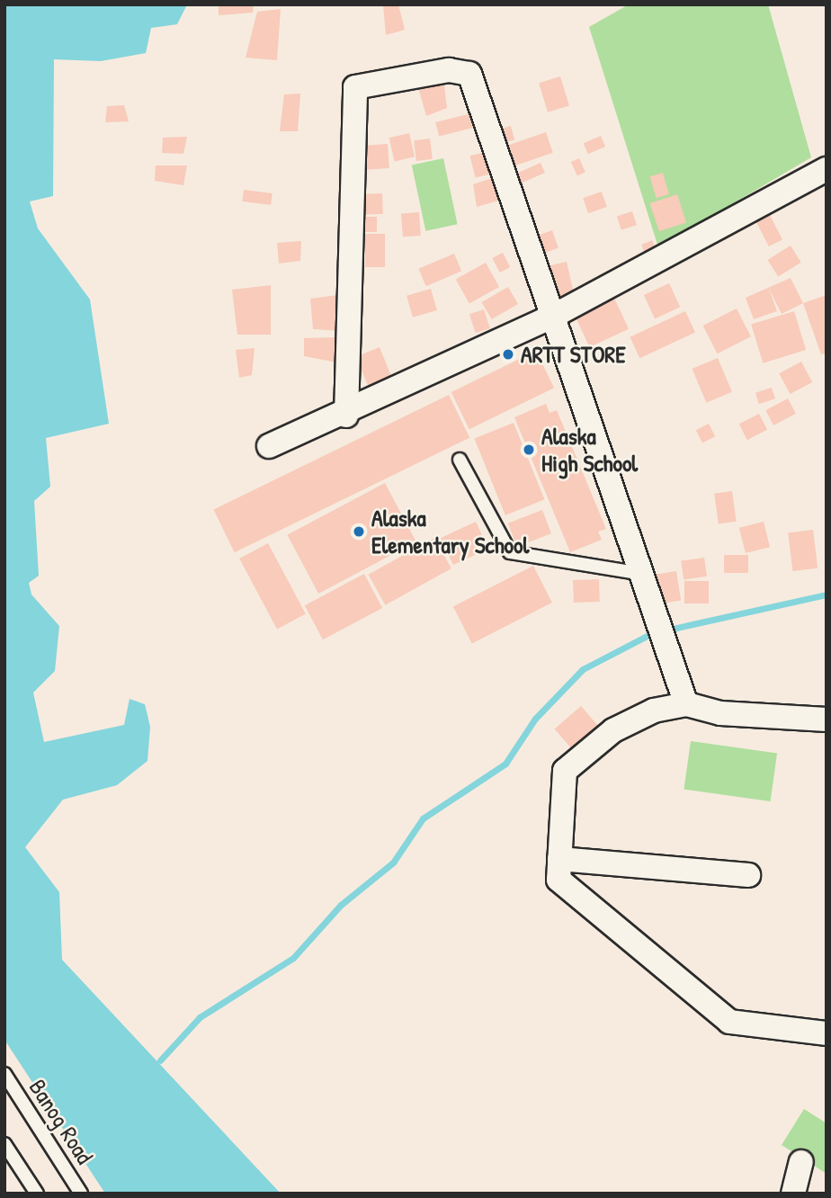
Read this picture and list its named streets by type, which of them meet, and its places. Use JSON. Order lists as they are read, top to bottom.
{
  "streets": {
    "lane": ["Banog Road"]
  },
  "places": ["ARTT STORE", "Alaska High School", "Alaska Elementary School"]
}
